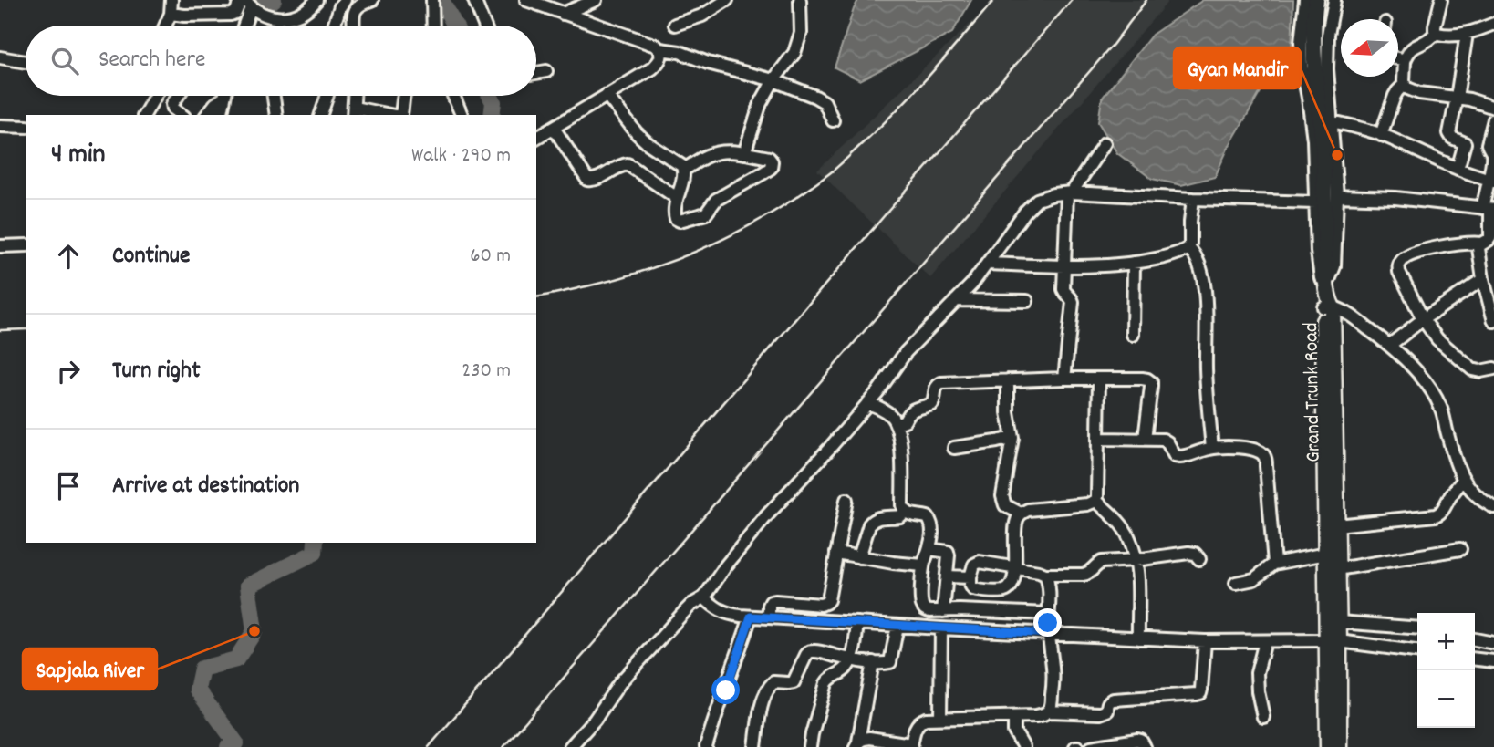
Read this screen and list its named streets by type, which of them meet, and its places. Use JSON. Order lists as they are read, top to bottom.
{
  "streets": {
    "main road": ["Grand Trunk Road"]
  },
  "places": ["Gyan Mandir", "Sapjala River"],
  "north": "left",
  "page": {
    "search": "Search here",
    "heading": ["4 min", "Walk · 290 m"],
    "list": [
      ["Continue", "60 m"],
      ["Turn right", "230 m"],
      "Arrive at destination"
    ],
    "map_buttons": ["+", "−"]
  }
}
